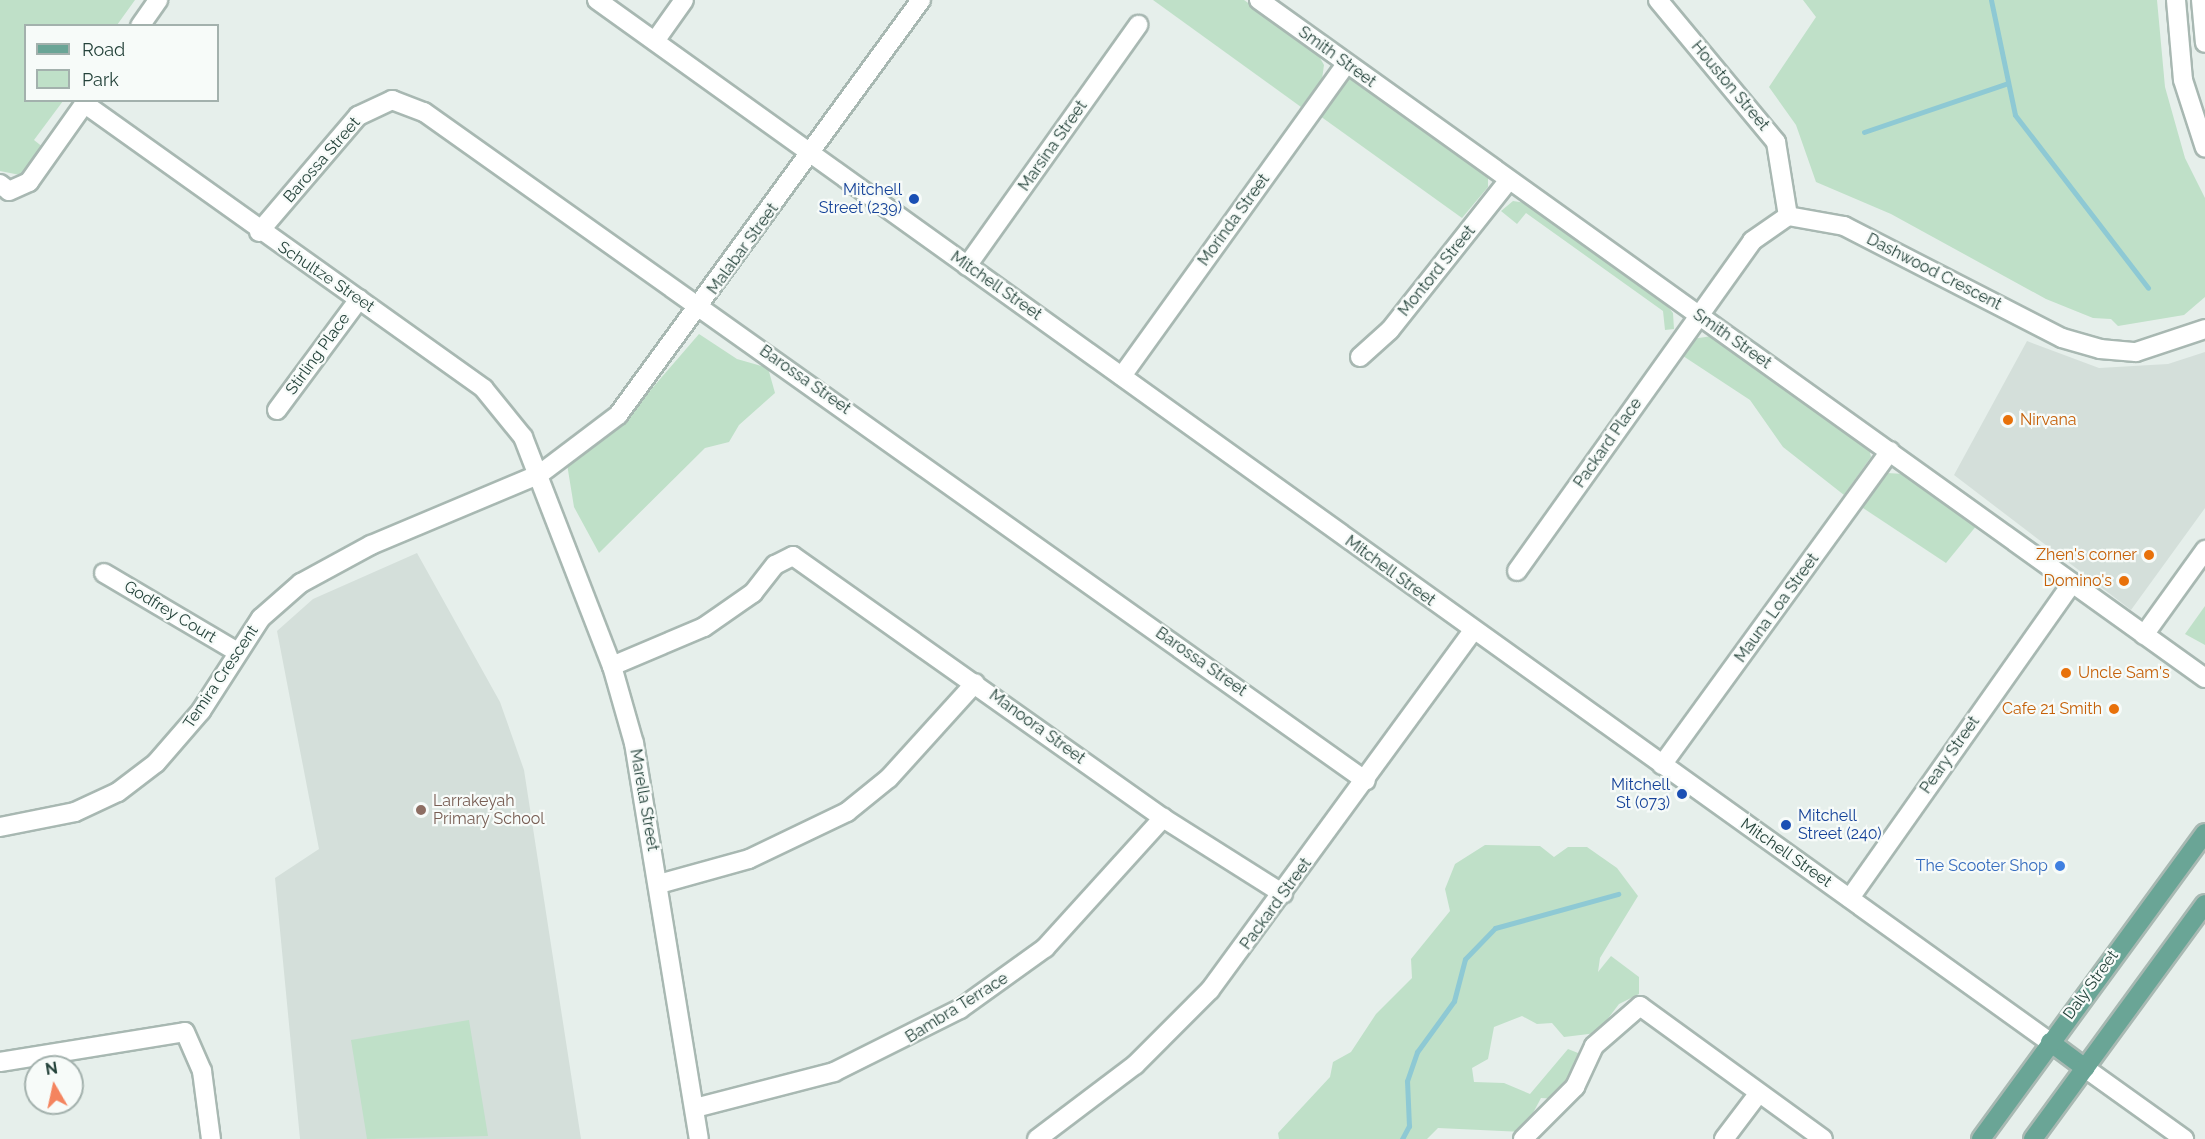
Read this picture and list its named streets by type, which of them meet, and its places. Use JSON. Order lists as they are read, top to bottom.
{
  "streets": {
    "main road": ["Mitchell Street", "Daly Street"],
    "street": [
      "Smith Street",
      "Houston Street",
      "Marsina Street",
      "Barossa Street",
      "Morinda Street",
      "Malabar Street",
      "Montord Street",
      "Dashwood Crescent",
      "Schultze Street",
      "Stirling Place",
      "Packard Place",
      "Mauna Loa Street",
      "Godfrey Court",
      "Temira Crescent",
      "Manoora Street",
      "Peary Street",
      "Marella Street",
      "Packard Street",
      "Bambra Terrace"
    ]
  },
  "crossings": [
    ["Smith Street", "Morinda Street"],
    ["Smith Street", "Montord Street"],
    ["Smith Street", "Packard Place"],
    ["Smith Street", "Mauna Loa Street"],
    ["Smith Street", "Peary Street"],
    ["Houston Street", "Dashwood Crescent"],
    ["Marsina Street", "Mitchell Street"],
    ["Barossa Street", "Malabar Street"],
    ["Barossa Street", "Schultze Street"],
    ["Barossa Street", "Packard Street"],
    ["Morinda Street", "Mitchell Street"],
    ["Malabar Street", "Schultze Street"],
    ["Malabar Street", "Mitchell Street"],
    ["Malabar Street", "Temira Crescent"],
    ["Malabar Street", "Marella Street"],
    ["Schultze Street", "Stirling Place"],
    ["Schultze Street", "Temira Crescent"],
    ["Schultze Street", "Marella Street"],
    ["Mitchell Street", "Mauna Loa Street"],
    ["Mitchell Street", "Peary Street"],
    ["Mitchell Street", "Packard Street"],
    ["Mitchell Street", "Daly Street"],
    ["Godfrey Court", "Temira Crescent"],
    ["Temira Crescent", "Marella Street"],
    ["Manoora Street", "Marella Street"],
    ["Manoora Street", "Packard Street"],
    ["Manoora Street", "Bambra Terrace"],
    ["Marella Street", "Bambra Terrace"]
  ],
  "places": [
    "Mitchell Street (239)",
    "Nirvana",
    "Zhen's corner",
    "Domino's",
    "Uncle Sam's",
    "Cafe 21 Smith",
    "Mitchell St (073)",
    "Larrakeyah Primary School",
    "Mitchell Street (240)",
    "The Scooter Shop"
  ],
  "legend": ["Road", "Park"],
  "north": "top"
}
